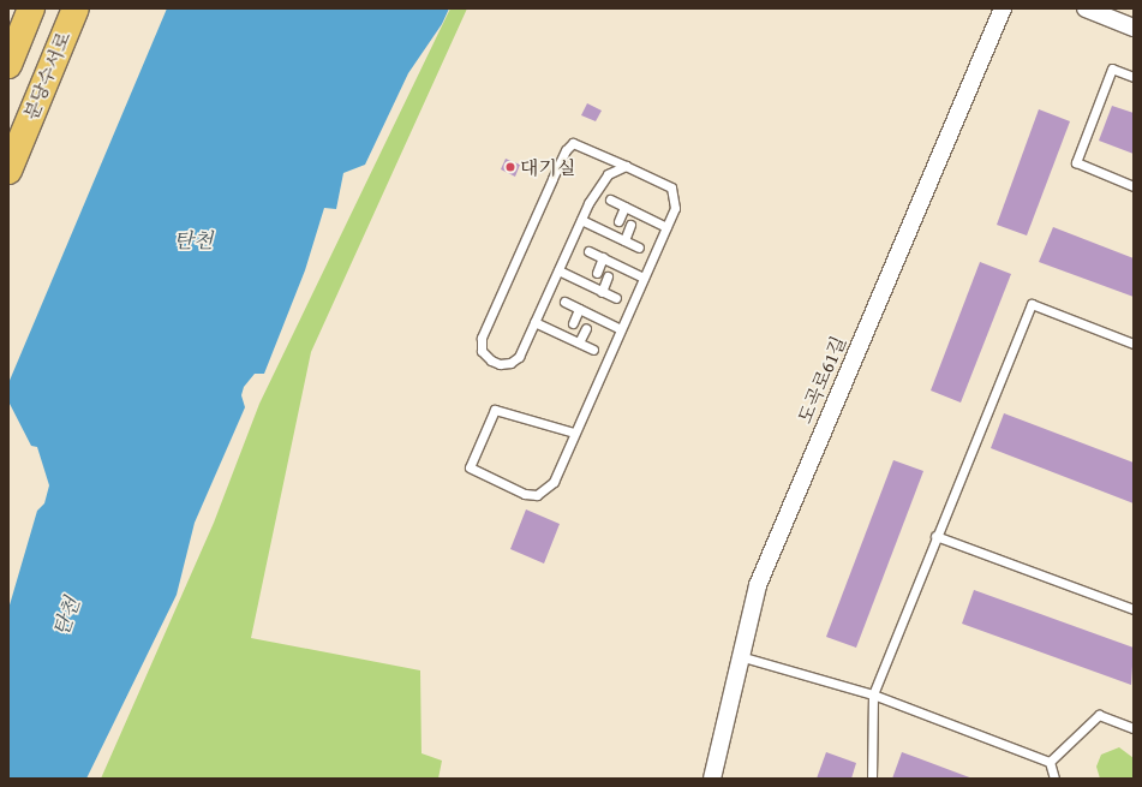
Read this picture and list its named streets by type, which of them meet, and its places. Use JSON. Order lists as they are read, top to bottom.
{
  "streets": {
    "highway": ["분당수서로"],
    "street": ["도곡로61길"]
  },
  "water": ["탄천"],
  "places": ["대기실"]
}
